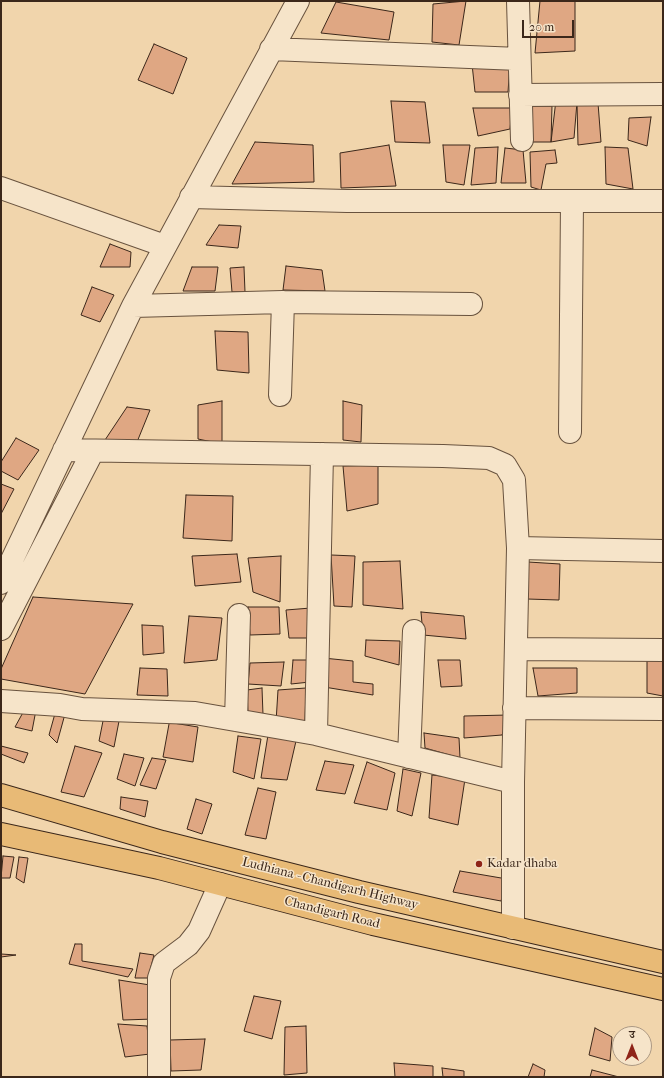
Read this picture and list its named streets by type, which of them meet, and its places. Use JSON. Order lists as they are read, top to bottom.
{
  "streets": {
    "main road": ["Ludhiana - Chandigarh Highway", "Chandigarh Road"]
  },
  "places": ["Kadar dhaba"],
  "scale_bar": "20 m",
  "north": "top"
}
